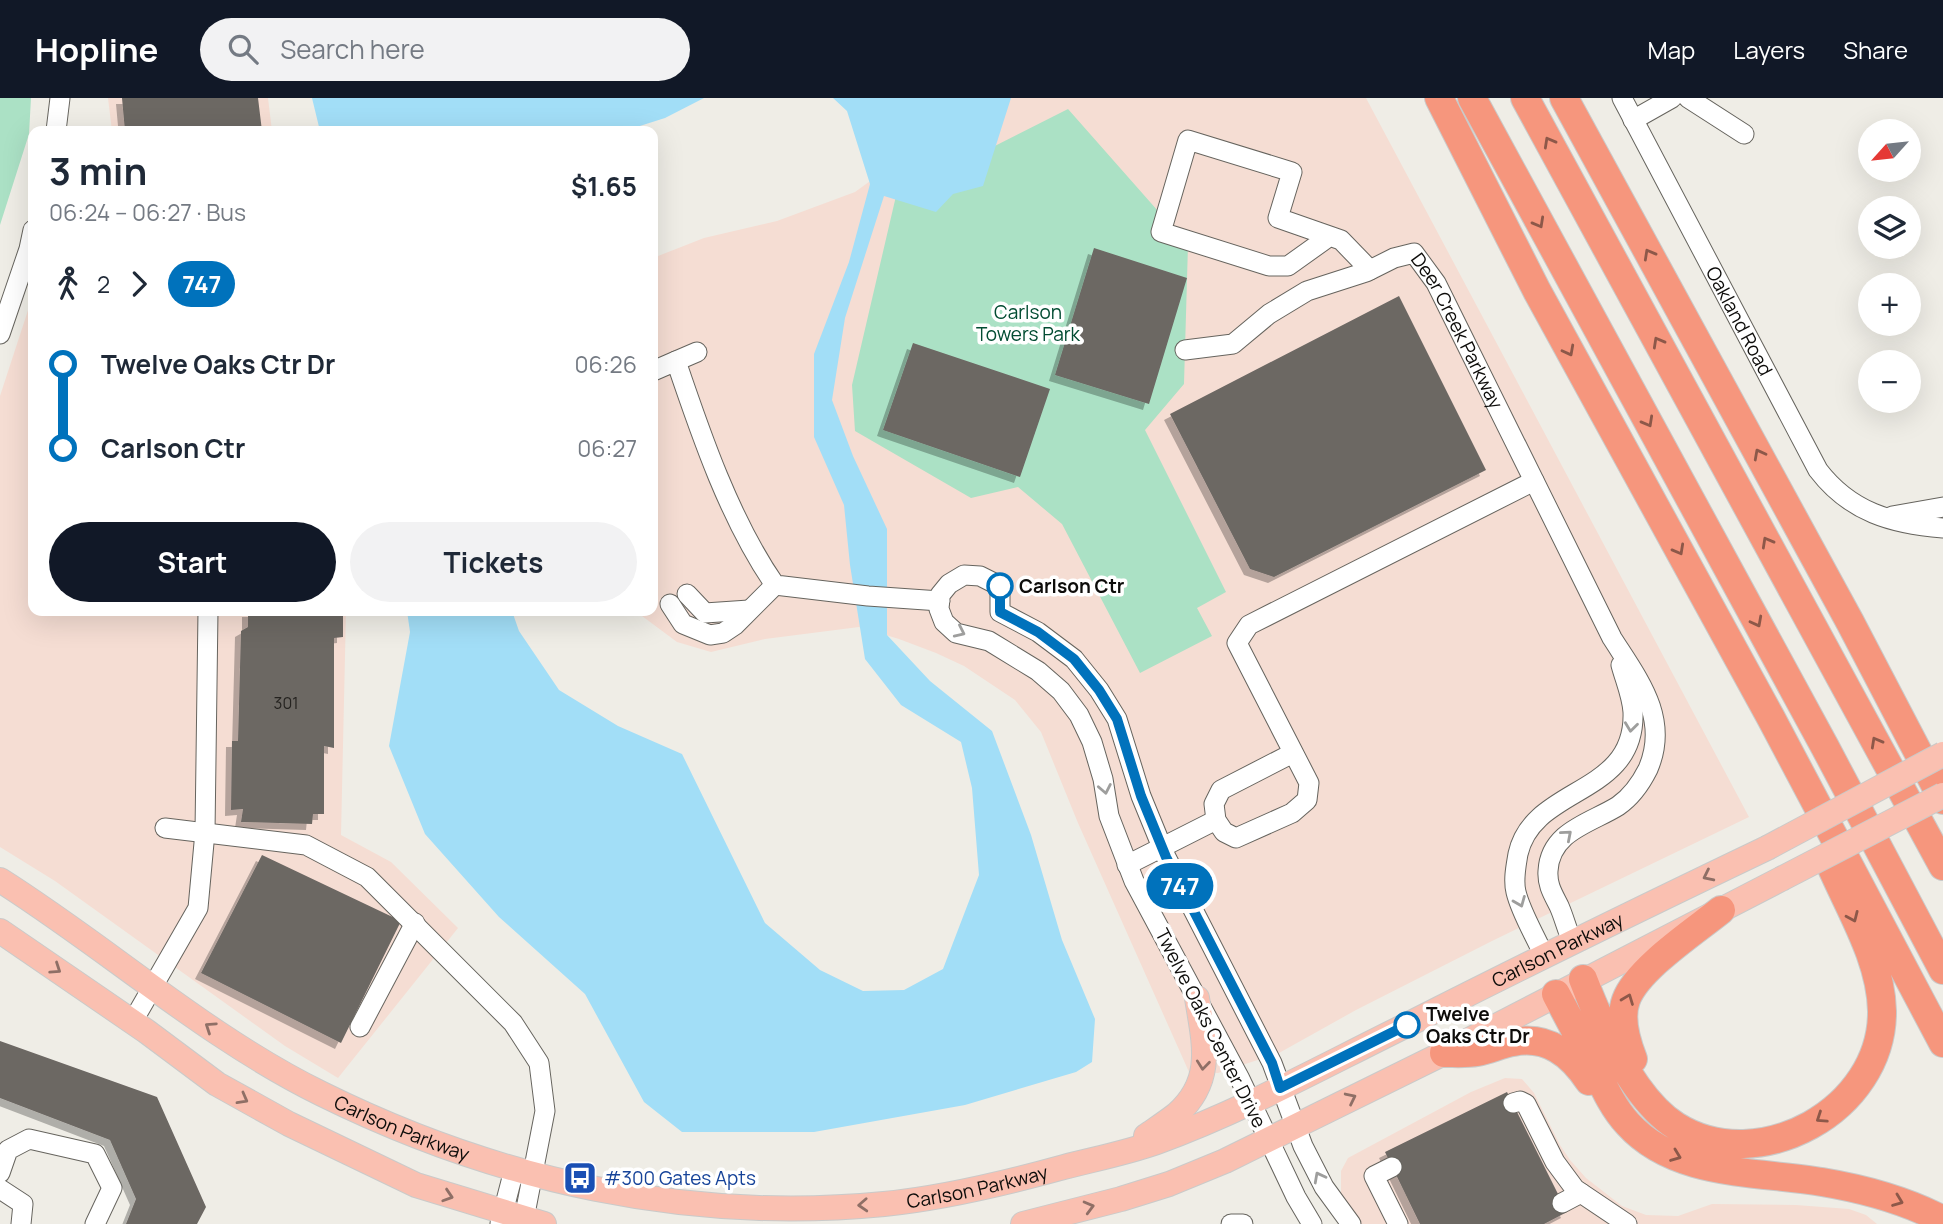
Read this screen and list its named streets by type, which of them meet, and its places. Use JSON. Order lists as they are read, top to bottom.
{
  "streets": {
    "main road": ["Deer Creek Parkway", "Carlson Parkway"],
    "street": ["Oakland Road", "Twelve Oaks Center Drive"]
  },
  "crossings": [
    ["Deer Creek Parkway", "Carlson Parkway"],
    ["Carlson Parkway", "Twelve Oaks Center Drive"]
  ],
  "parks": ["Carlson Towers Park"],
  "places": {
    "other": ["Carlson Ctr", "Twelve Oaks Ctr Dr"],
    "bus stop": ["#300 Gates Apts"]
  },
  "lines": ["bus line 747"],
  "house_numbers": ["301"],
  "north": "bottom left",
  "page": {
    "header": "Hopline",
    "search": "Search here",
    "nav": ["Map", "Layers", "Share"],
    "on_map": "747",
    "map_buttons": ["+", "−"],
    "heading": ["3 min", "06:24 – 06:27 · Bus", "$1.65"],
    "legs": ["2", "747"],
    "list": [
      {
        "name": "Twelve Oaks Ctr Dr",
        "value": "06:26"
      },
      {
        "name": "Carlson Ctr",
        "value": "06:27"
      }
    ],
    "buttons": ["Start", "Tickets"]
  }
}
